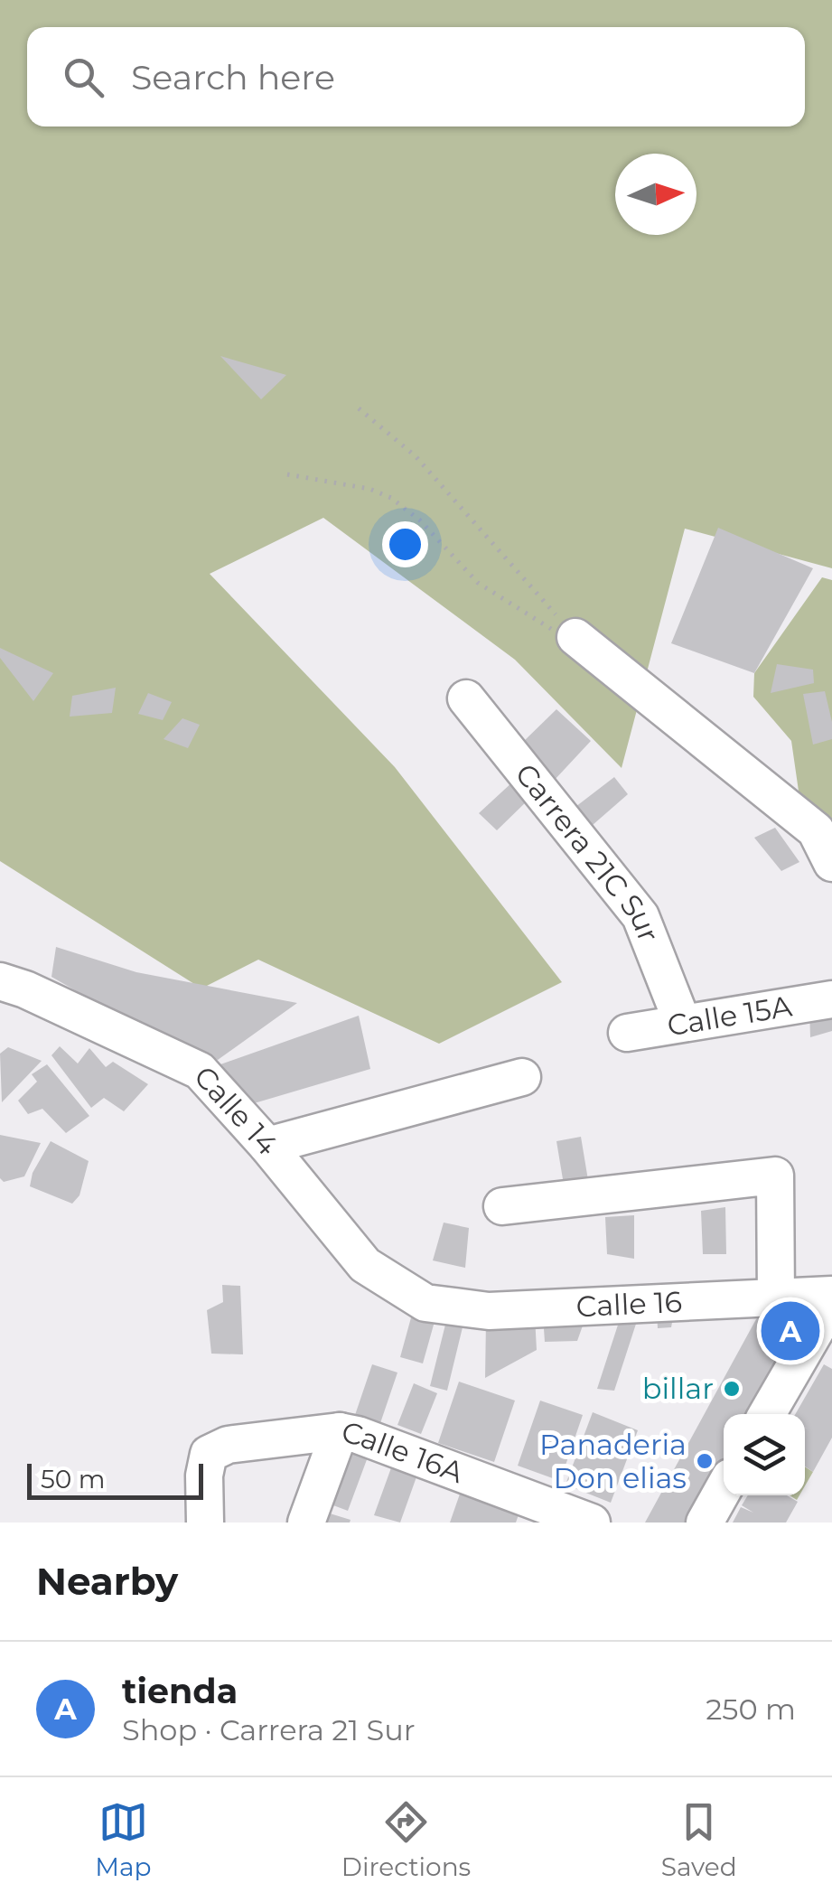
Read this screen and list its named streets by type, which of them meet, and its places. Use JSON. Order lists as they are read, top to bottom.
{
  "streets": {
    "street": [
      "Carrera 21C Sur",
      "Calle 15A",
      "Calle 14",
      "Calle 16",
      "Calle 16A"
    ]
  },
  "crossings": [
    ["Carrera 21C Sur", "Calle 15A"],
    ["Calle 14", "Calle 16"]
  ],
  "places": ["billar", "Panaderia Don elias"],
  "scale_bar": "50 m",
  "north": "right",
  "page": {
    "search": "Search here",
    "pins": "A",
    "scale": "50 m",
    "heading": "Nearby",
    "list": [
      {
        "mark": "A",
        "name": "tienda",
        "note": "Shop · Carrera 21 Sur",
        "value": "250 m"
      }
    ],
    "nav": ["Map", "Directions", "Saved"]
  }
}
